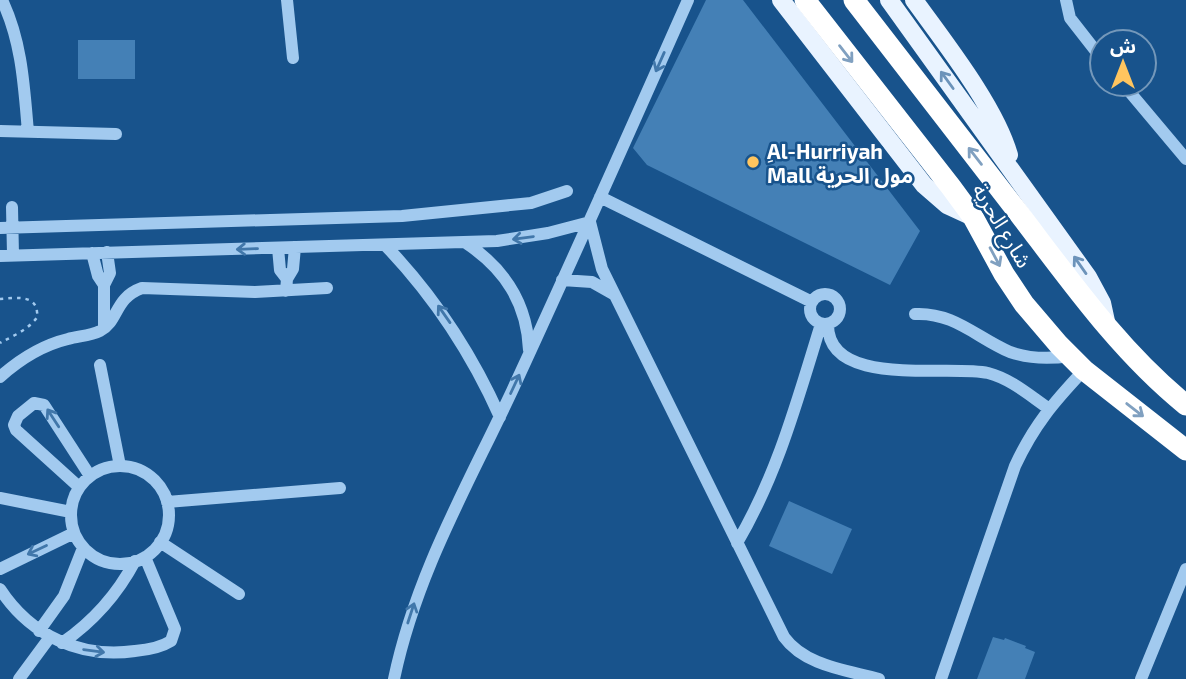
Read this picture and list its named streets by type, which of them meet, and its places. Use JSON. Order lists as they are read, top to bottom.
{
  "streets": {
    "highway": ["شارع الحرية"]
  },
  "places": ["ِAl-Hurriyah Mall مول الحرية"],
  "north": "top"
}
